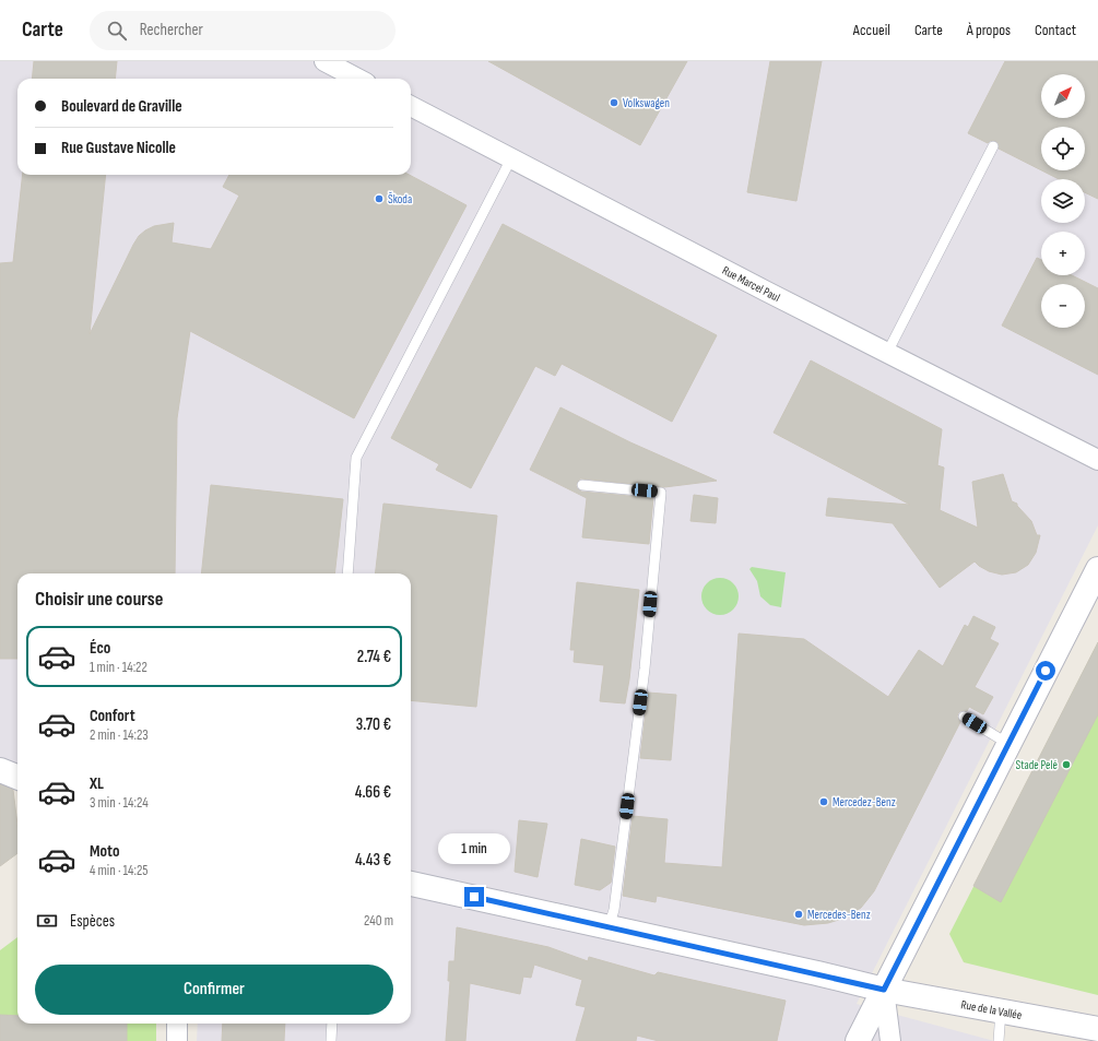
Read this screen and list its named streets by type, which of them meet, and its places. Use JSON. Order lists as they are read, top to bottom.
{
  "streets": {
    "street": ["Rue Marcel Paul", "Rue de la Vallée"]
  },
  "places": [
    "Volkswagen",
    "Škoda",
    "Stade Pelé",
    "Mercedez-Benz",
    "Mercedes-Benz"
  ],
  "north": "top right",
  "page": {
    "header": "Carte",
    "search": "Rechercher",
    "nav": [
      "Accueil",
      "Carte",
      "À propos",
      "Contact"
    ],
    "map_buttons": ["+", "−"],
    "banner": ["Boulevard de Graville", "Rue Gustave Nicolle"],
    "heading": "Choisir une course",
    "list": [
      {
        "name": "Éco",
        "note": "1 min · 14:22",
        "value": "2.74 €"
      },
      {
        "name": "Confort",
        "note": "2 min · 14:23",
        "value": "3.70 €"
      },
      {
        "name": "XL",
        "note": "3 min · 14:24",
        "value": "4.66 €"
      },
      {
        "name": "Moto",
        "note": "4 min · 14:25",
        "value": "4.43 €"
      }
    ],
    "bubble": "1 min",
    "pay": ["Espèces", "240 m"],
    "buttons": "Confirmer"
  }
}
